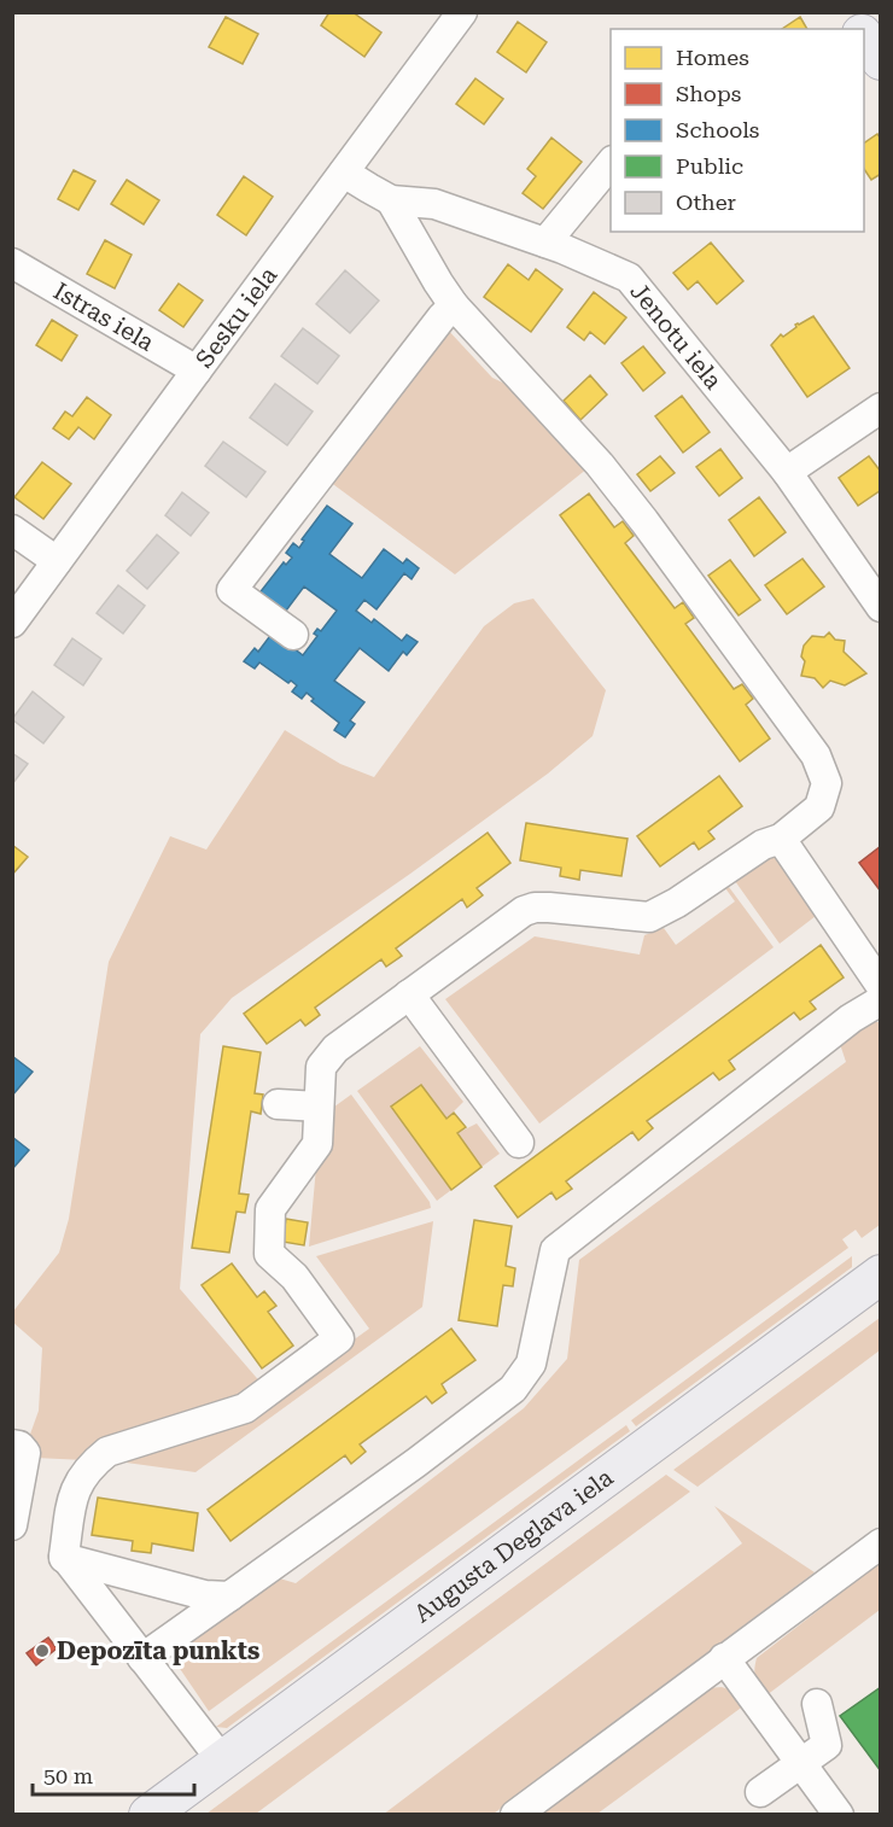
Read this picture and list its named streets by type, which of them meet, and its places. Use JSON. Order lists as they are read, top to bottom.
{
  "streets": {
    "main road": ["Augusta Deglava iela"],
    "street": ["Istras iela", "Sesku iela", "Jenotu iela"]
  },
  "crossings": [
    ["Istras iela", "Sesku iela"],
    ["Sesku iela", "Jenotu iela"]
  ],
  "places": ["Depozīta punkts"],
  "legend": [
    "Homes",
    "Shops",
    "Schools",
    "Public",
    "Other"
  ],
  "scale_bar": "50 m"
}
